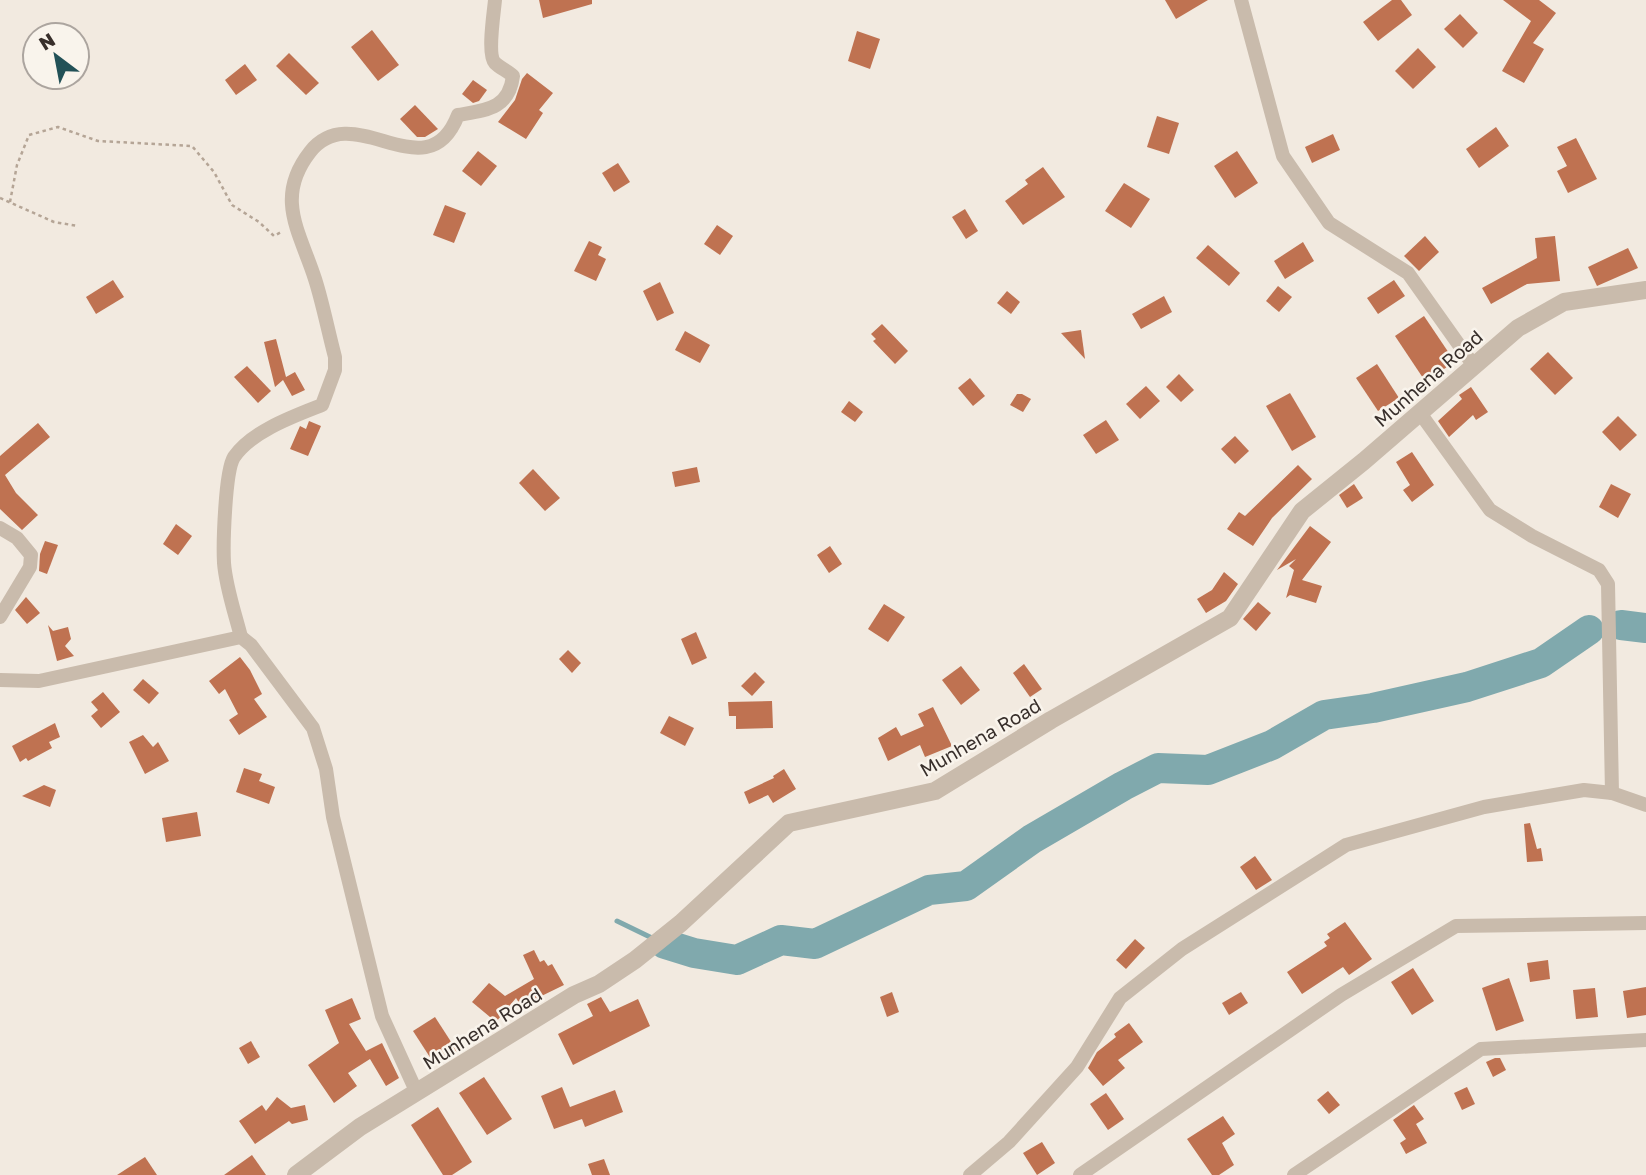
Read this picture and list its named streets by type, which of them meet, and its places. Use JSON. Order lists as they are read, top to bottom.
{
  "streets": {
    "street": ["Munhena Road"]
  },
  "north": "top left"
}
